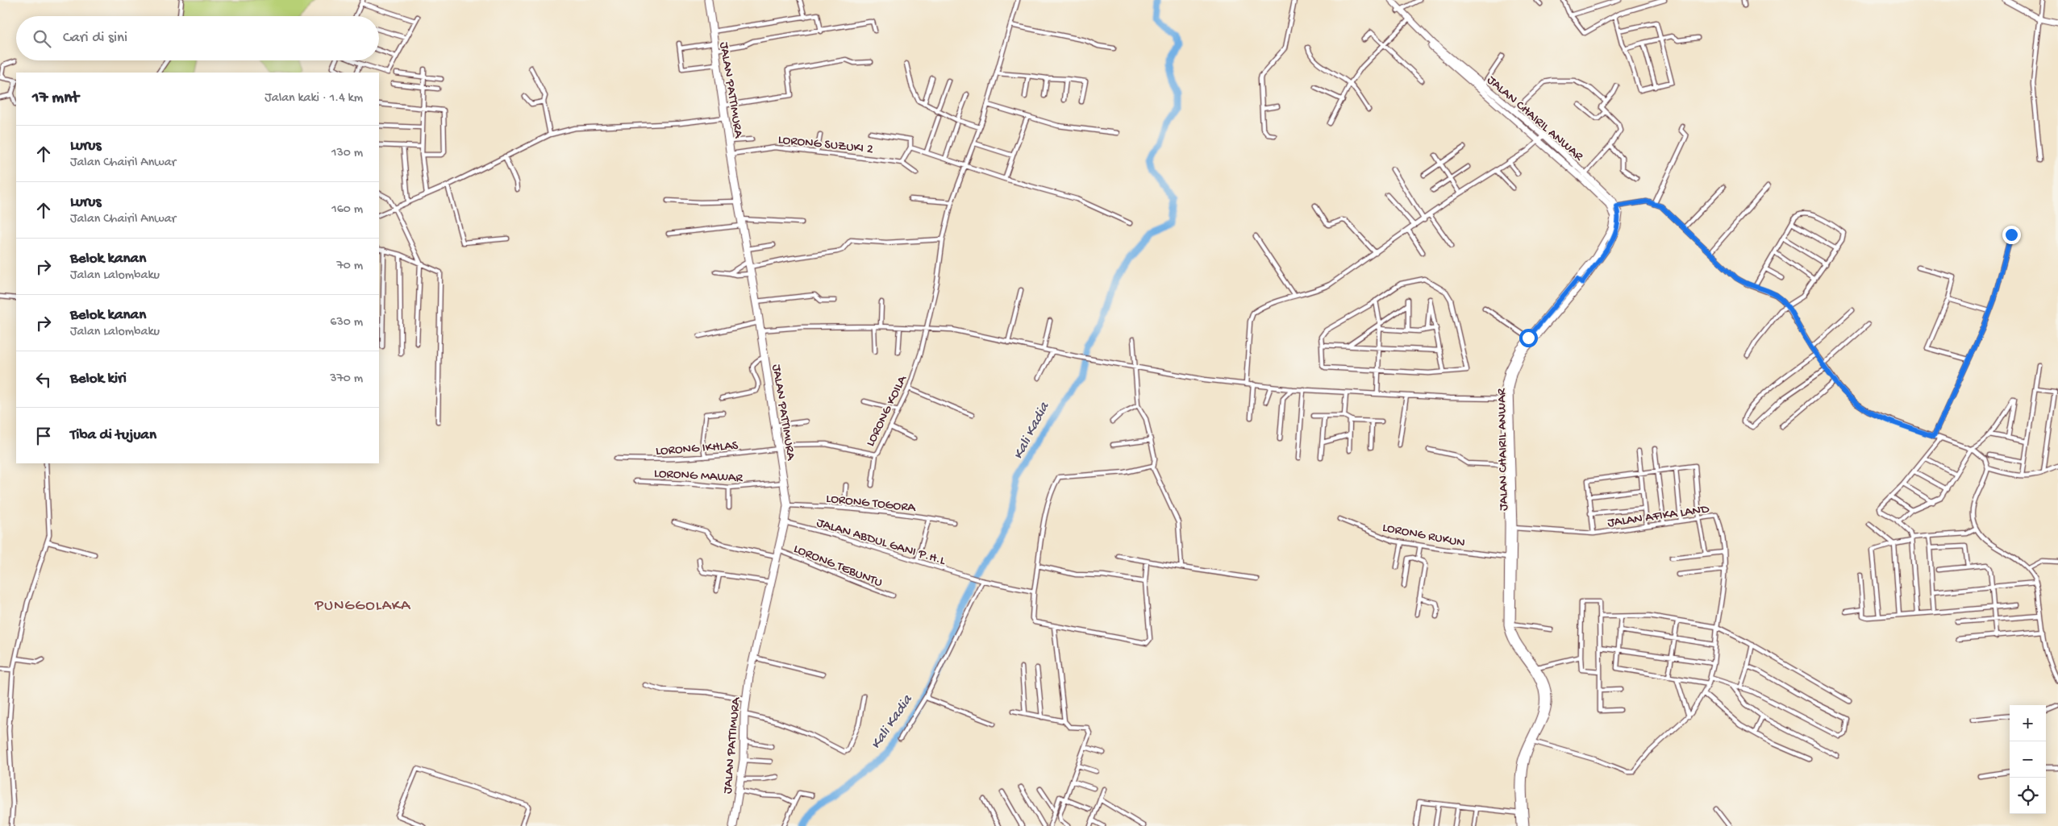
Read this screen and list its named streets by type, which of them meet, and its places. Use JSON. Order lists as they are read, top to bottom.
{
  "streets": {
    "highway": ["JALAN PATTIMURA"],
    "main road": ["JALAN CHAIRIL ANWAR"],
    "street": [
      "LORONG SUZUKI 2",
      "LORONG KOILA",
      "LORONG IKHLAS",
      "LORONG MAWAR",
      "LORONG TOGORA",
      "JALAN AFIKA LAND",
      "LORONG RUKUN",
      "JALAN ABDUL GANI P.H.L",
      "LORONG TEBUNTU"
    ]
  },
  "crossings": [
    ["JALAN PATTIMURA", "LORONG SUZUKI 2"],
    ["JALAN PATTIMURA", "LORONG KOILA"],
    ["JALAN PATTIMURA", "LORONG IKHLAS"],
    ["JALAN PATTIMURA", "LORONG MAWAR"],
    ["JALAN PATTIMURA", "LORONG TOGORA"],
    ["JALAN PATTIMURA", "JALAN ABDUL GANI P.H.L"],
    ["JALAN PATTIMURA", "LORONG TEBUNTU"],
    ["JALAN CHAIRIL ANWAR", "JALAN AFIKA LAND"],
    ["JALAN CHAIRIL ANWAR", "LORONG RUKUN"],
    ["LORONG KOILA", "LORONG IKHLAS"]
  ],
  "districts": ["PUNGGOLAKA"],
  "water": ["Kali Kadia"],
  "page": {
    "search": "Cari di sini",
    "heading": ["17 mnt", "Jalan kaki · 1.4 km"],
    "list": [
      ["Lurus", "Jalan Chairil Anwar", "130 m"],
      ["Lurus", "Jalan Chairil Anwar", "160 m"],
      ["Belok kanan", "Jalan Lalombaku", "70 m"],
      ["Belok kanan", "Jalan Lalombaku", "630 m"],
      ["Belok kiri", "370 m"],
      "Tiba di tujuan"
    ],
    "map_buttons": ["+", "−"]
  }
}
